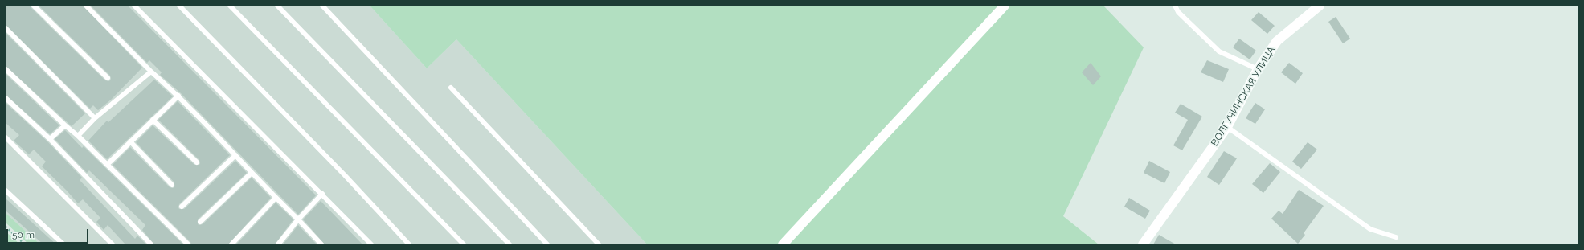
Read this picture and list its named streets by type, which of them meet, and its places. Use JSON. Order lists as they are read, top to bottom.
{
  "streets": {
    "street": ["ВОЛГУЧИНСКАЯ УЛИЦА"]
  },
  "scale_bar": "50 m"
}
